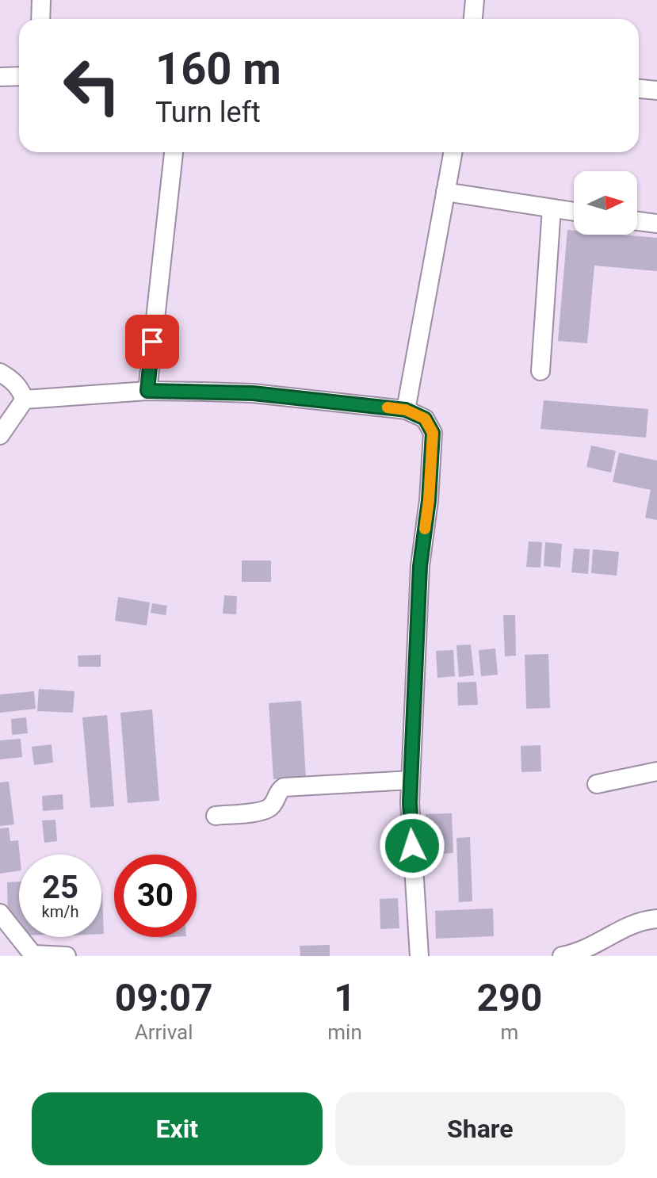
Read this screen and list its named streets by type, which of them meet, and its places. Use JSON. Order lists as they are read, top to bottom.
{
  "north": "right",
  "page": {
    "turn": ["160 m", "Turn left"],
    "speed": "25 km/h",
    "limit": "30",
    "eta": [
      "09:07",
      "Arrival",
      "1",
      "min",
      "290",
      "m"
    ],
    "buttons": ["Exit", "Share"]
  }
}
